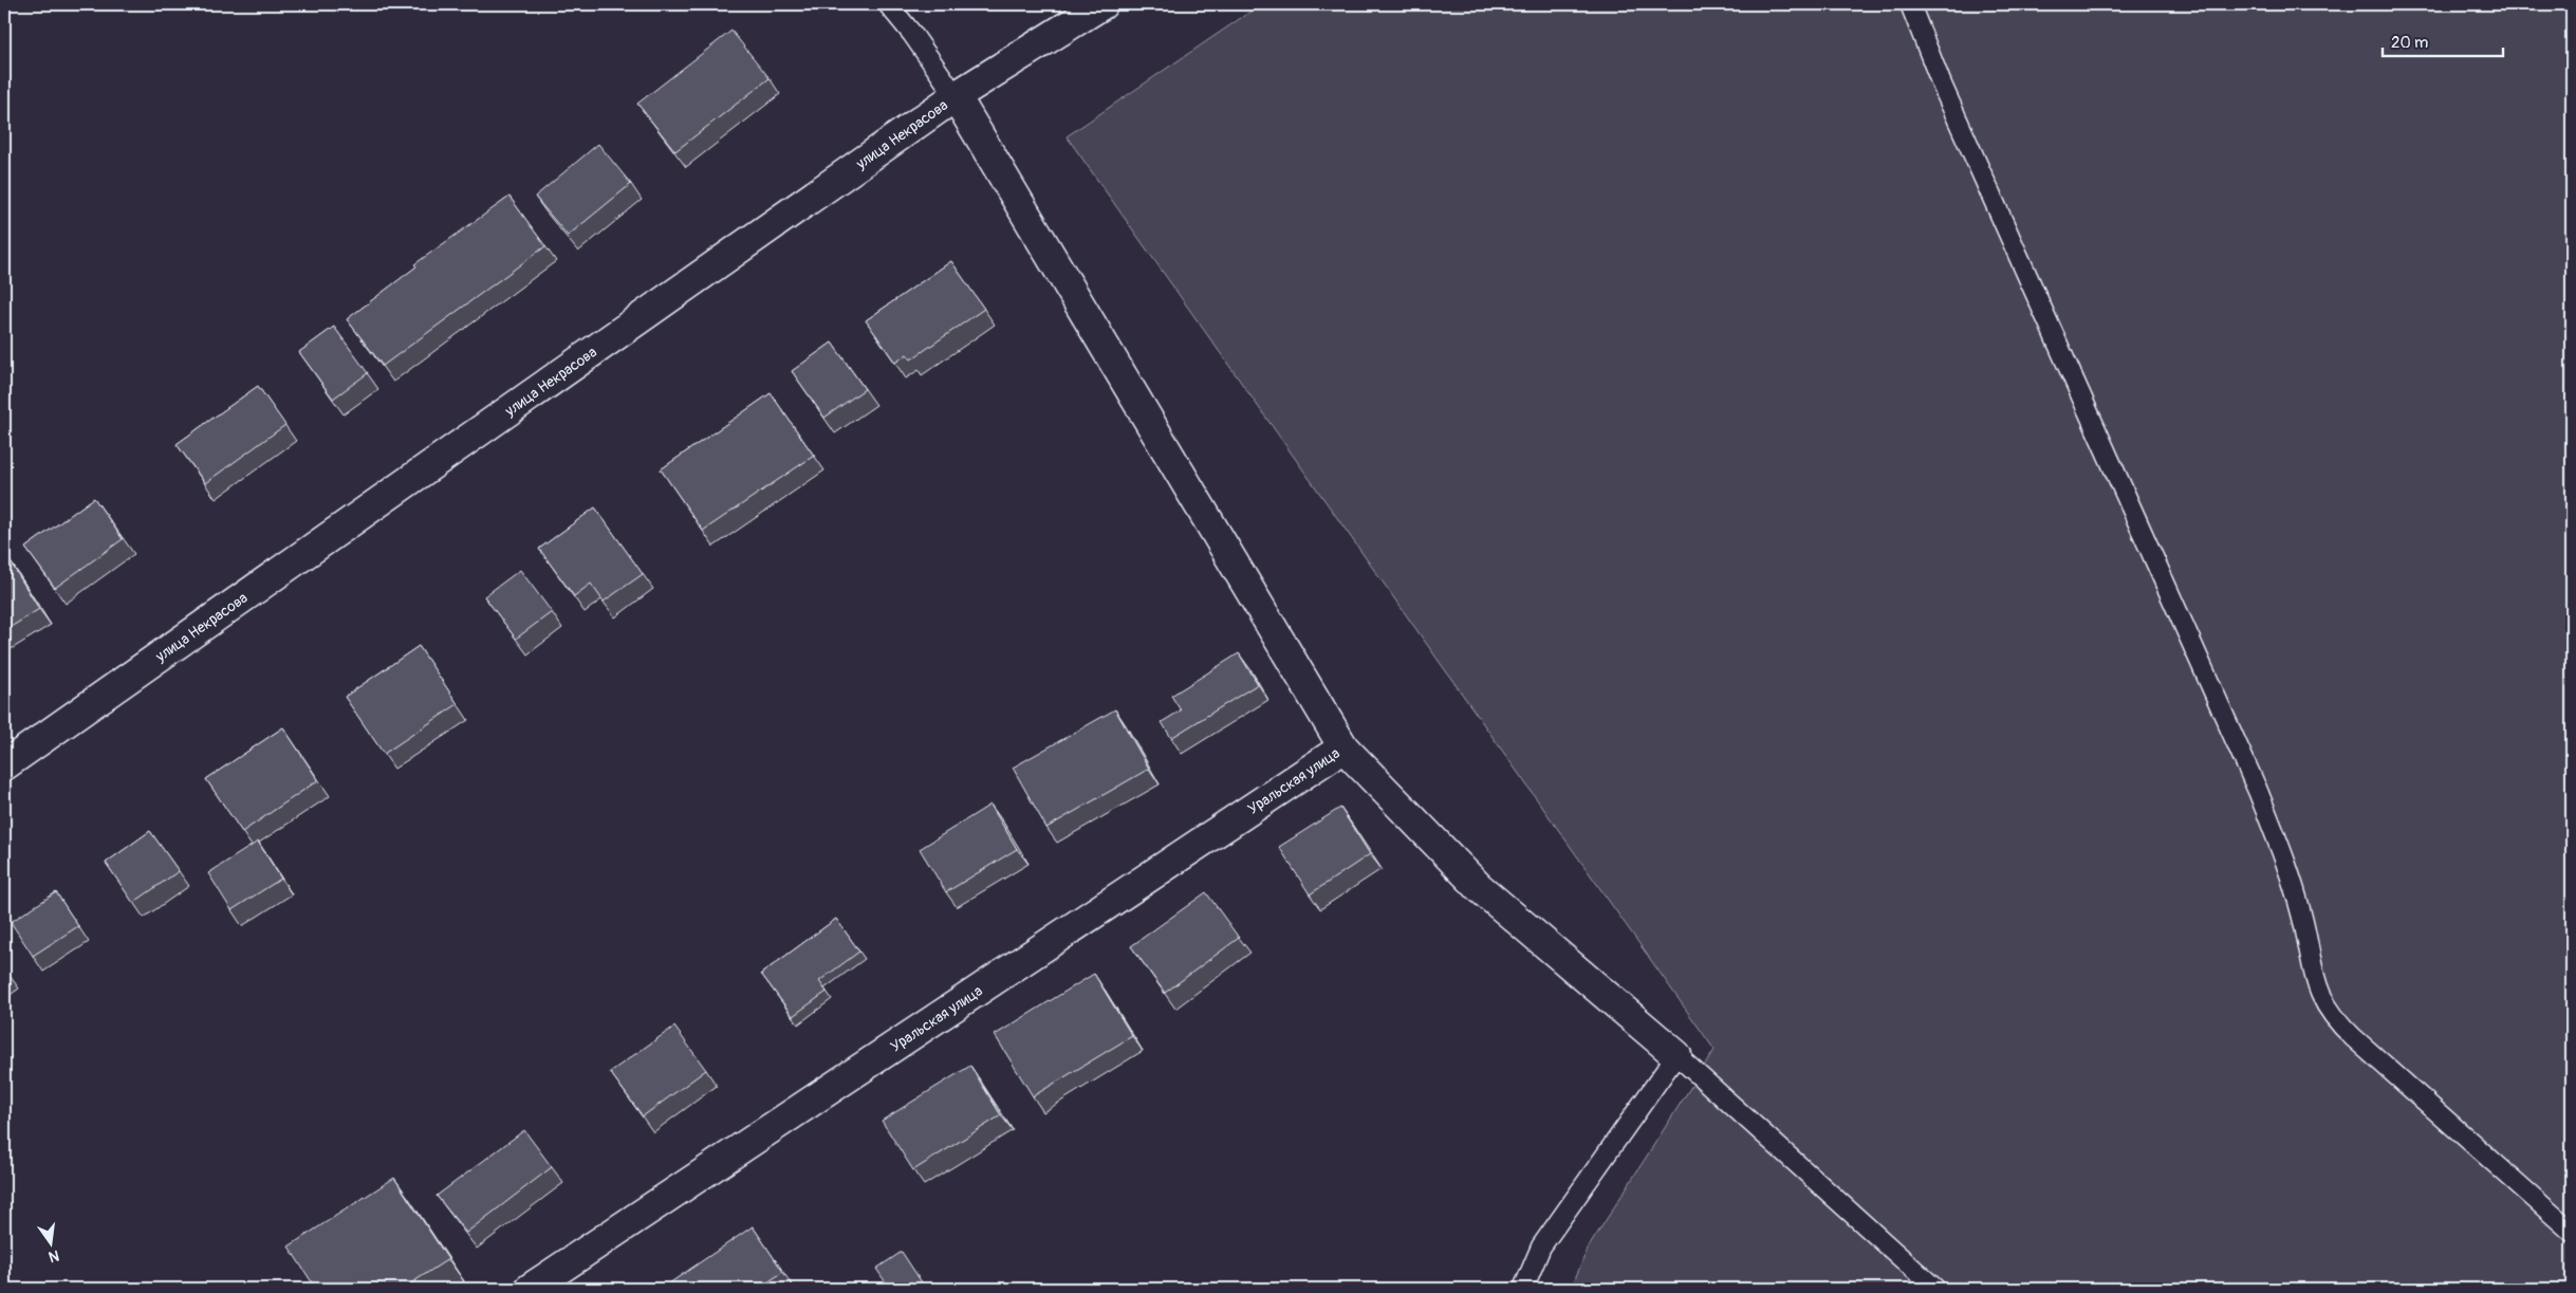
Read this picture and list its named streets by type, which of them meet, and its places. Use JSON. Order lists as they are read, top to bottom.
{
  "streets": {
    "street": ["улица Некрасова", "Уральская улица"]
  },
  "scale_bar": "20 m",
  "north": "bottom"
}
